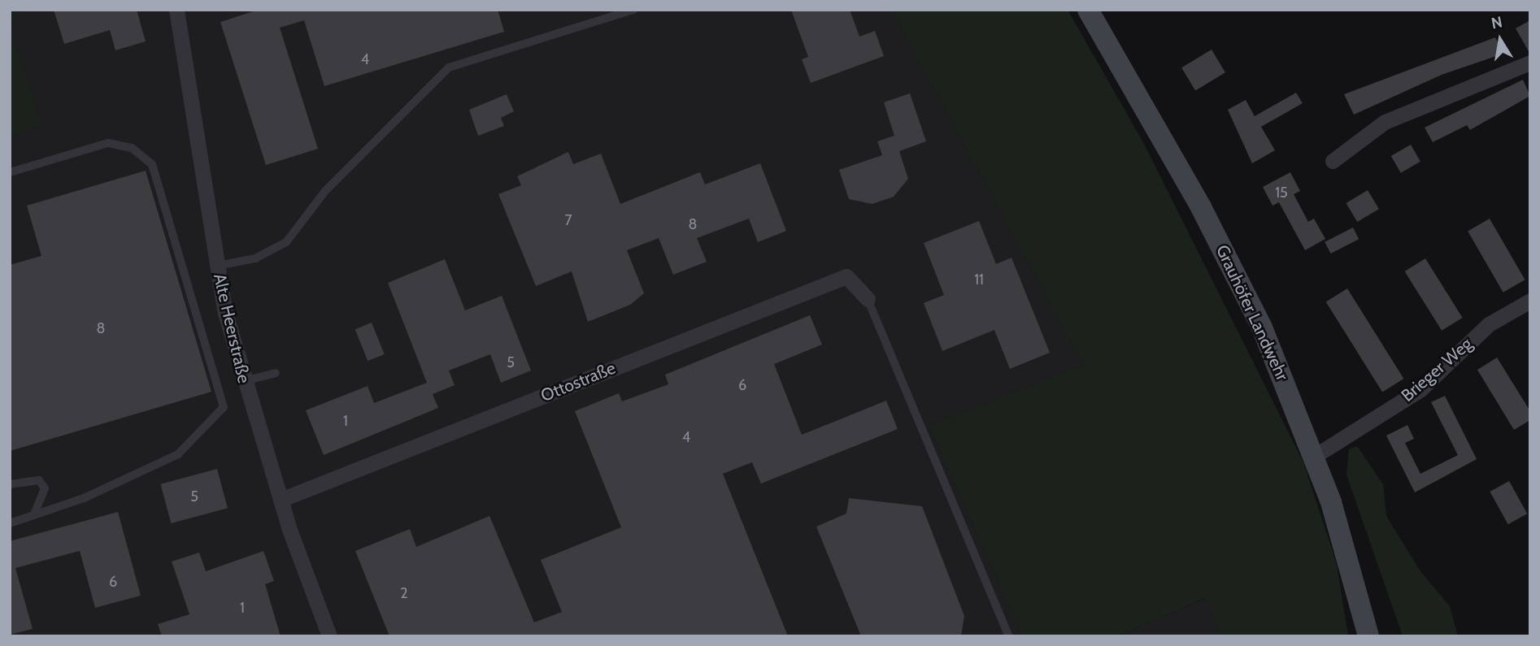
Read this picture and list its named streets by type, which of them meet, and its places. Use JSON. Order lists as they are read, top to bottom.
{
  "streets": {
    "street": [
      "Grauhöfer Landwehr",
      "Alte Heerstraße",
      "Brieger Weg",
      "Ottostraße"
    ]
  },
  "crossings": [
    ["Grauhöfer Landwehr", "Brieger Weg"],
    ["Alte Heerstraße", "Ottostraße"]
  ],
  "house_numbers": [
    "4",
    "15",
    "7",
    "8",
    "11",
    "8",
    "5",
    "6",
    "1",
    "4",
    "5",
    "6",
    "2",
    "1"
  ],
  "north": "top"
}
